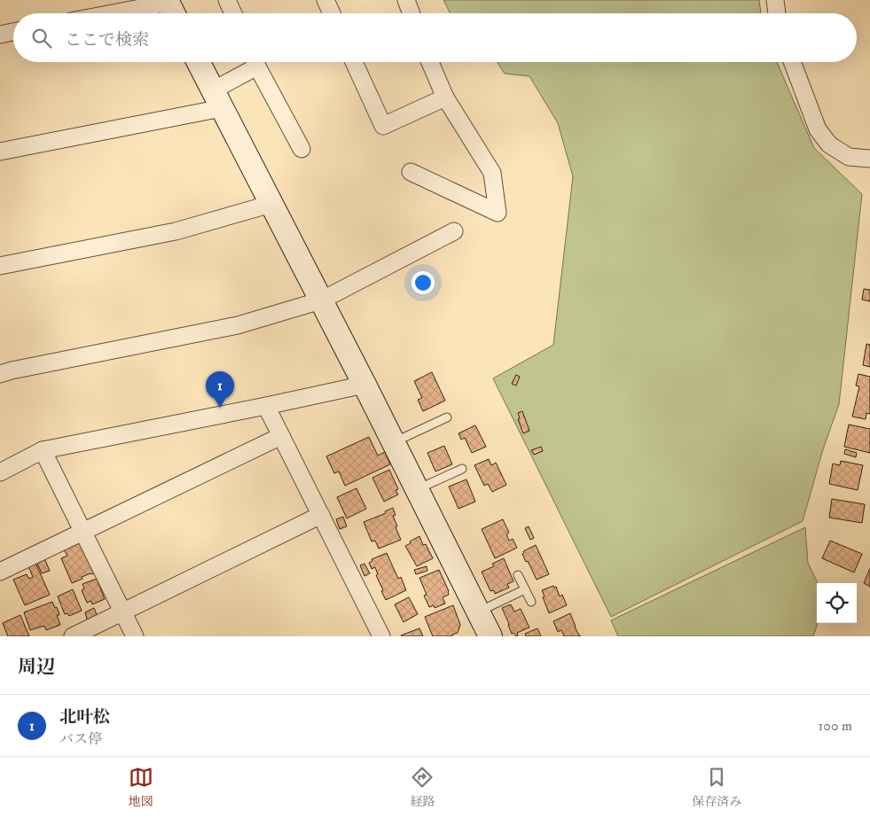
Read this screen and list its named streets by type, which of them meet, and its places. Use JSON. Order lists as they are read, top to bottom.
{
  "page": {
    "search": "ここで検索",
    "pins": "1",
    "heading": "周辺",
    "list": [
      {
        "mark": "1",
        "name": "北叶松",
        "note": "バス停",
        "value": "100 m"
      }
    ],
    "nav": ["地図", "経路", "保存済み"]
  }
}
